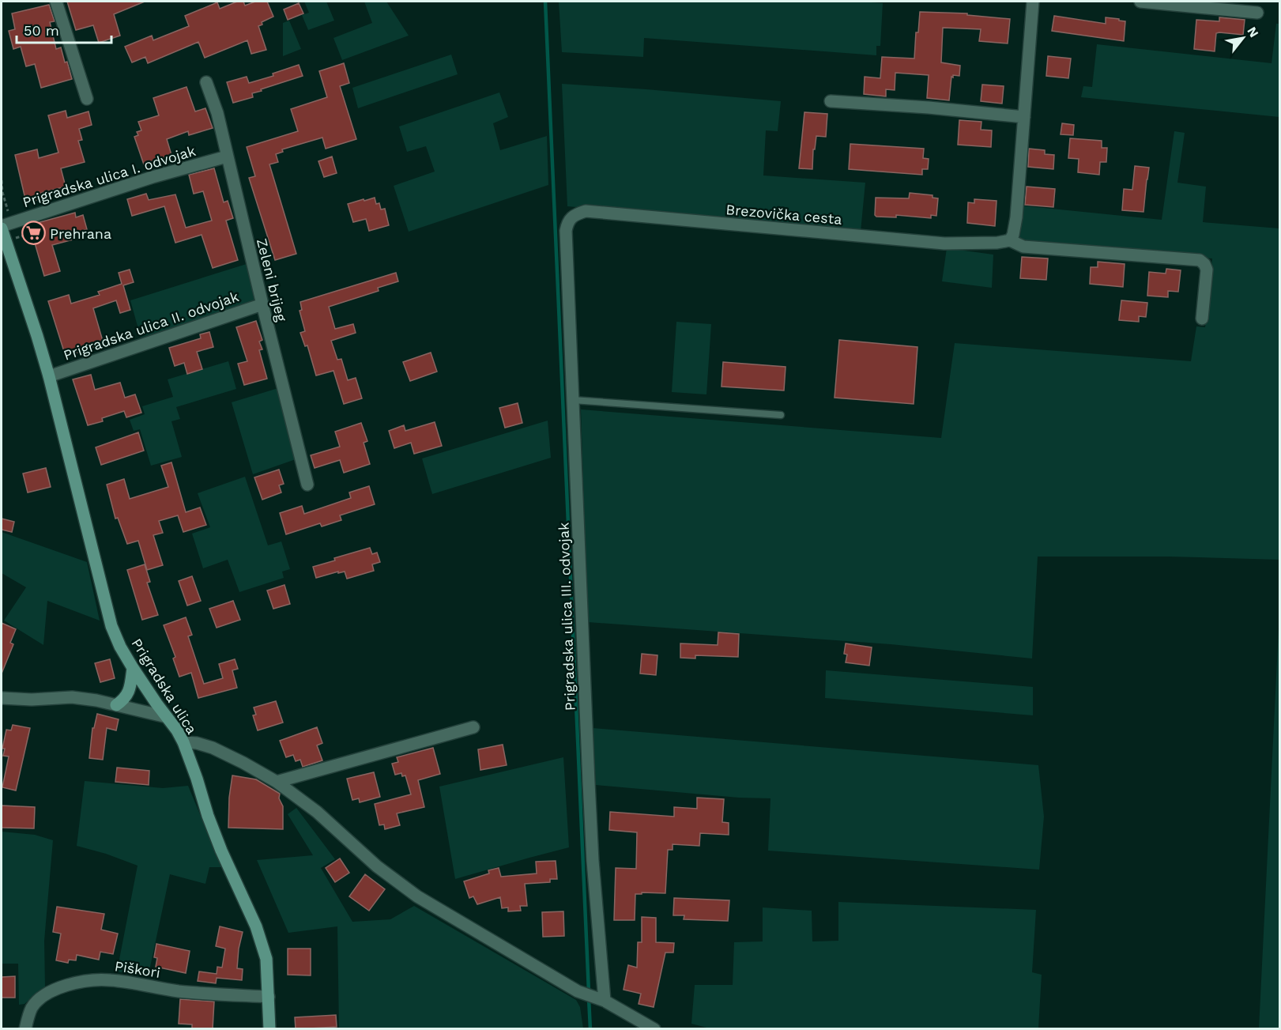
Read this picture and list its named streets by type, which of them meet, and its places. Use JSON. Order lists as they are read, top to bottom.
{
  "streets": {
    "main road": ["Prigradska ulica"],
    "street": [
      "Prigradska ulica I. odvojak",
      "Brezovička cesta",
      "Zeleni brijeg",
      "Prigradska ulica II. odvojak",
      "Prigradska ulica III. odvojak",
      "Piškori"
    ]
  },
  "crossings": [
    ["Prigradska ulica I. odvojak", "Zeleni brijeg"],
    ["Prigradska ulica I. odvojak", "Prigradska ulica"],
    ["Brezovička cesta", "Prigradska ulica III. odvojak"],
    ["Zeleni brijeg", "Prigradska ulica II. odvojak"],
    ["Prigradska ulica II. odvojak", "Prigradska ulica"],
    ["Prigradska ulica", "Piškori"]
  ],
  "places": {
    "supermarket": ["Prehrana"]
  },
  "scale_bar": "50 m",
  "north": "top right"
}
